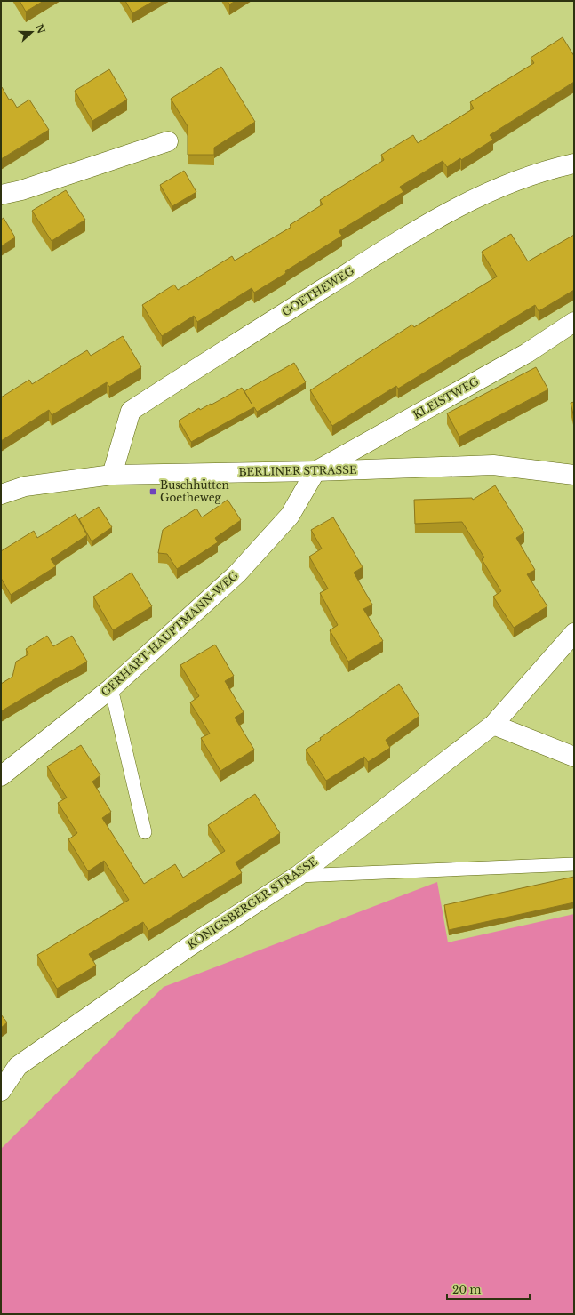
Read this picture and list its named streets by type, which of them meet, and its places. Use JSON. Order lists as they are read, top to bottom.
{
  "streets": {
    "street": [
      "GOETHEWEG",
      "KLEISTWEG",
      "BERLINER STRASSE",
      "GERHART-HAUPTMANN-WEG",
      "KÖNIGSBERGER STRASSE"
    ]
  },
  "crossings": [
    ["GOETHEWEG", "BERLINER STRASSE"],
    ["KLEISTWEG", "BERLINER STRASSE"],
    ["KLEISTWEG", "GERHART-HAUPTMANN-WEG"],
    ["BERLINER STRASSE", "GERHART-HAUPTMANN-WEG"]
  ],
  "places": {
    "transit": ["Buschhütten Goetheweg"]
  },
  "scale_bar": "20 m",
  "north": "right"
}
